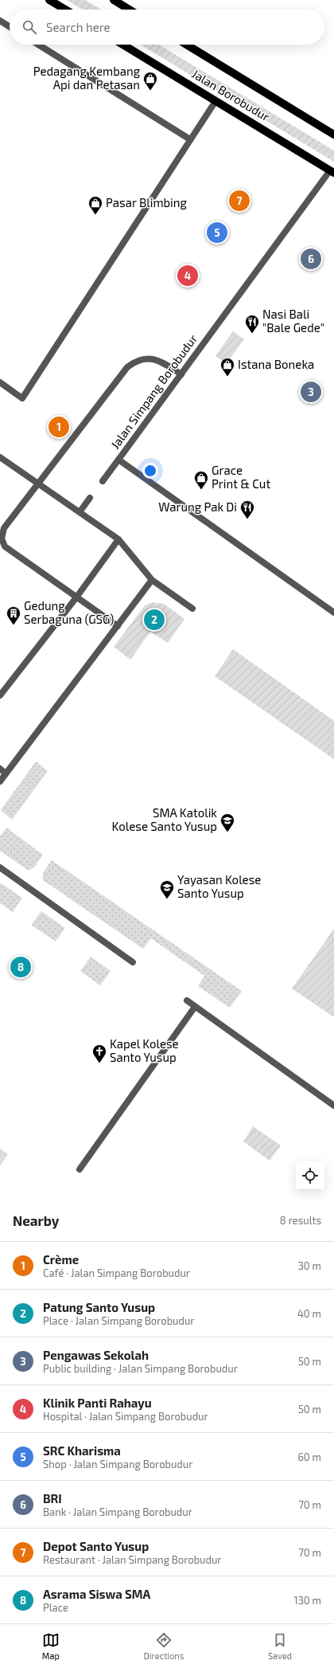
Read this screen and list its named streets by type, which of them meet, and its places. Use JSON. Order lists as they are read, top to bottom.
{
  "streets": {
    "main road": ["Jalan Borobudur"],
    "street": ["Jalan Simpang Borobudur"]
  },
  "crossings": [
    ["Jalan Borobudur", "Jalan Simpang Borobudur"]
  ],
  "places": {
    "shop": [
      "Pedagang Kembang Api dan Petasan",
      "Pasar Blimbing",
      "Istana Boneka",
      "Grace Print & Cut"
    ],
    "restaurant": ["Nasi Bali \"Bale Gede\"", "Warung Pak Di"],
    "building": ["Gedung Serbaguna (GSG)"],
    "school or university": ["SMA Katolik Kolese Santo Yusup", "Yayasan Kolese Santo Yusup"],
    "church": ["Kapel Kolese Santo Yusup"]
  },
  "page": {
    "search": "Search here",
    "pins": [
      "7",
      "5",
      "6",
      "4",
      "3",
      "1",
      "2",
      "8"
    ],
    "heading": ["Nearby", "8 results"],
    "list": [
      {
        "mark": "1",
        "name": "Crème",
        "note": "Café · Jalan Simpang Borobudur",
        "value": "30 m"
      },
      {
        "mark": "2",
        "name": "Patung Santo Yusup",
        "note": "Place · Jalan Simpang Borobudur",
        "value": "40 m"
      },
      {
        "mark": "3",
        "name": "Pengawas Sekolah",
        "note": "Public building · Jalan Simpang Borobudur",
        "value": "50 m"
      },
      {
        "mark": "4",
        "name": "Klinik Panti Rahayu",
        "note": "Hospital · Jalan Simpang Borobudur",
        "value": "50 m"
      },
      {
        "mark": "5",
        "name": "SRC Kharisma",
        "note": "Shop · Jalan Simpang Borobudur",
        "value": "60 m"
      },
      {
        "mark": "6",
        "name": "BRI",
        "note": "Bank · Jalan Simpang Borobudur",
        "value": "70 m"
      },
      {
        "mark": "7",
        "name": "Depot Santo Yusup",
        "note": "Restaurant · Jalan Simpang Borobudur",
        "value": "70 m"
      },
      {
        "mark": "8",
        "name": "Asrama Siswa SMA",
        "note": "Place",
        "value": "130 m"
      }
    ],
    "nav": ["Map", "Directions", "Saved"]
  }
}
